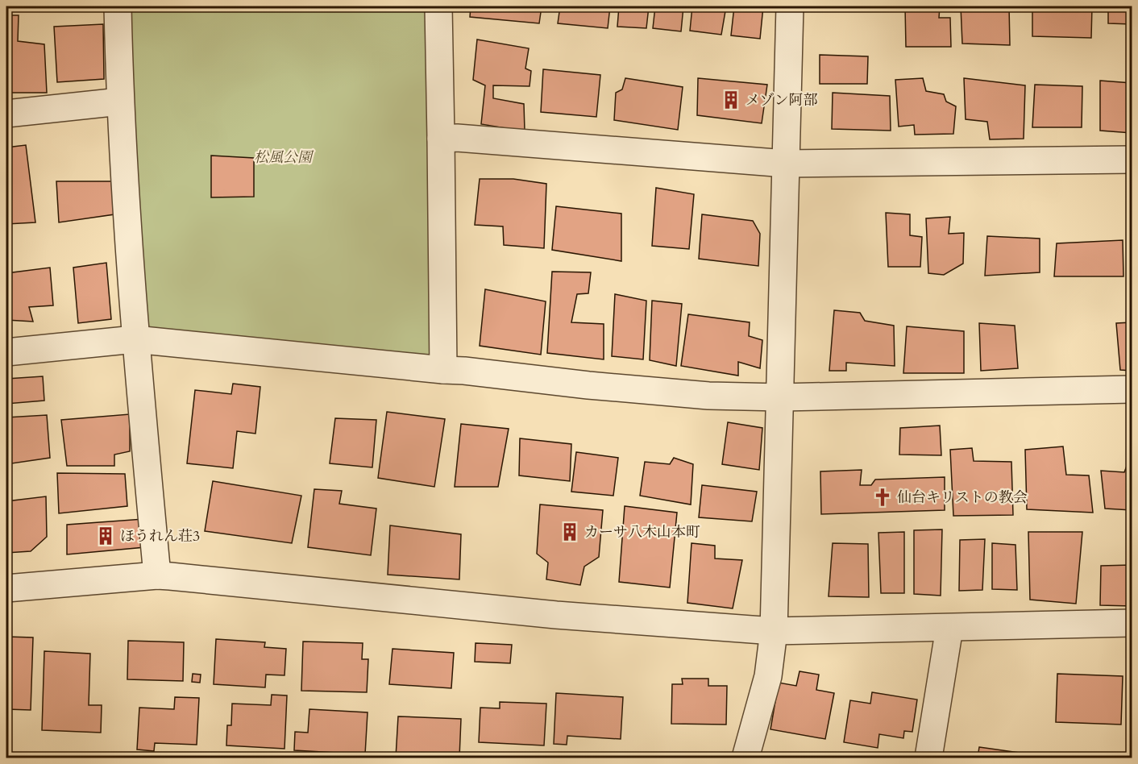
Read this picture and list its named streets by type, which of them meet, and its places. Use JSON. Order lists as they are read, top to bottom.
{
  "parks": ["松風公園"],
  "places": {
    "building": ["メゾン阿部", "カーサ八木山本町", "ほうれん荘3"],
    "church": ["仙台キリストの教会"]
  }
}
